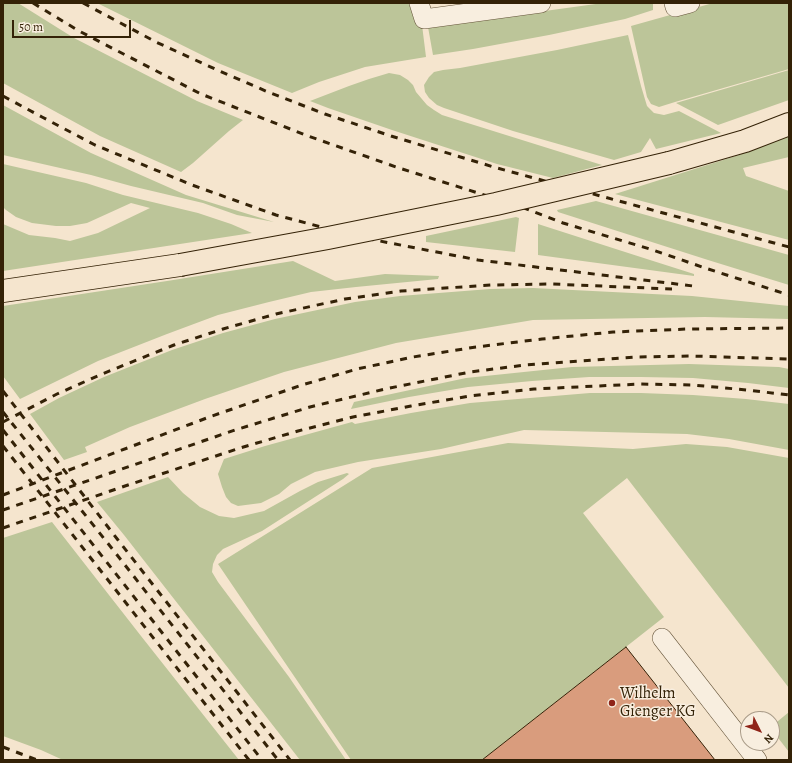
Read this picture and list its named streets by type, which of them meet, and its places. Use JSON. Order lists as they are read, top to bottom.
{
  "places": ["Wilhelm Gienger KG"],
  "scale_bar": "50 m",
  "north": "bottom right"
}
